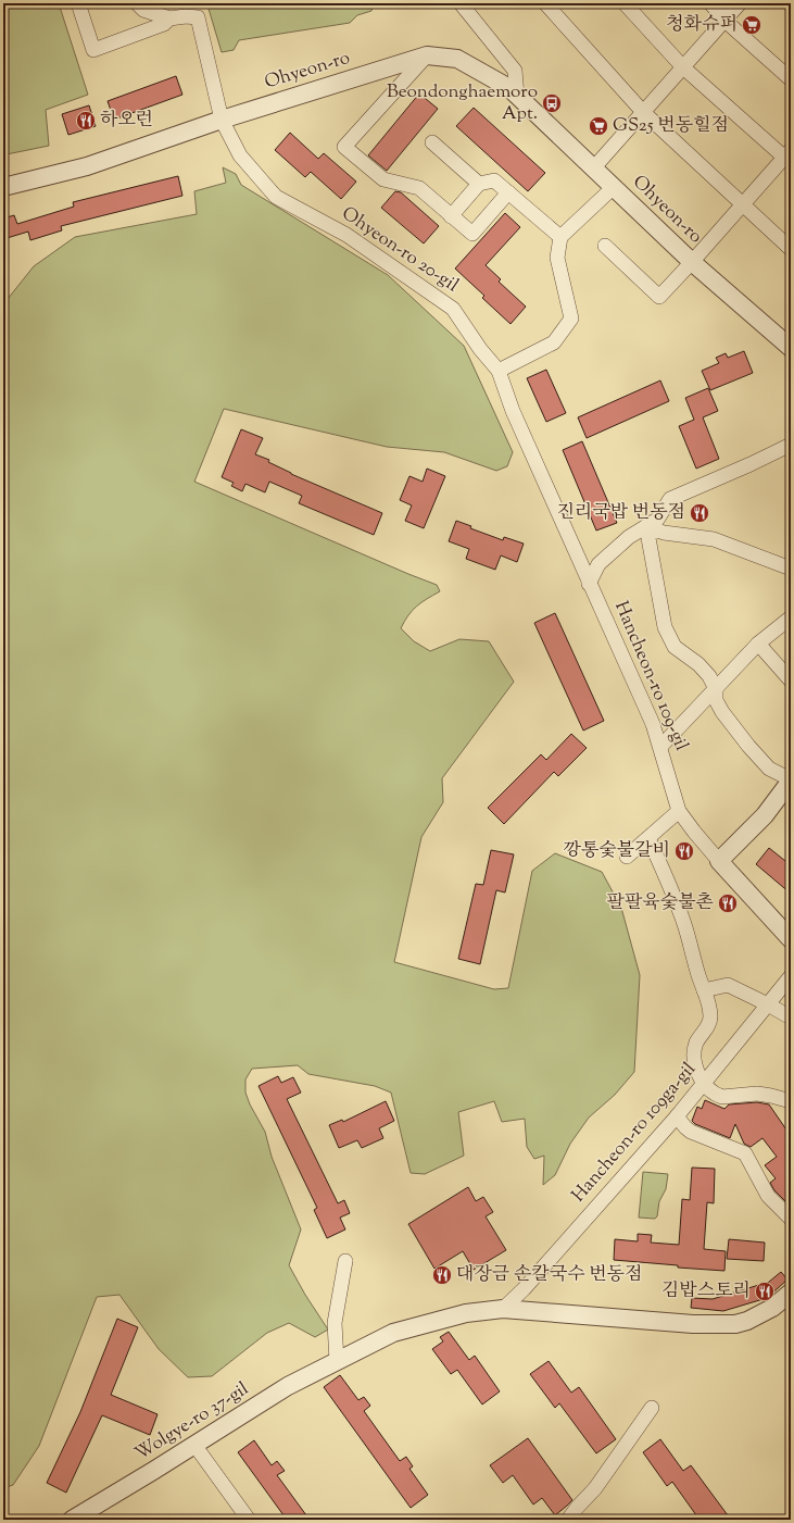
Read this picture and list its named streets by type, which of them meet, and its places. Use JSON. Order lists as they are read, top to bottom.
{
  "streets": {
    "street": [
      "Ohyeon-ro",
      "Ohyeon-ro 20-gil",
      "Hancheon-ro 109-gil",
      "Hancheon-ro 109ga-gil",
      "Wolgye-ro 37-gil"
    ]
  },
  "crossings": [
    ["Ohyeon-ro", "Ohyeon-ro 20-gil"],
    ["Ohyeon-ro 20-gil", "Hancheon-ro 109-gil"],
    ["Hancheon-ro 109ga-gil", "Wolgye-ro 37-gil"]
  ],
  "places": {
    "supermarket": ["청화슈퍼", "GS25 번동힐점"],
    "bus stop": ["Beondonghaemoro Apt."],
    "restaurant": [
      "하오런",
      "진리국밥 번동점",
      "깡통숯불갈비",
      "팔팔육숯불촌",
      "대장금 손칼국수 번동점",
      "김밥스토리"
    ]
  }
}
